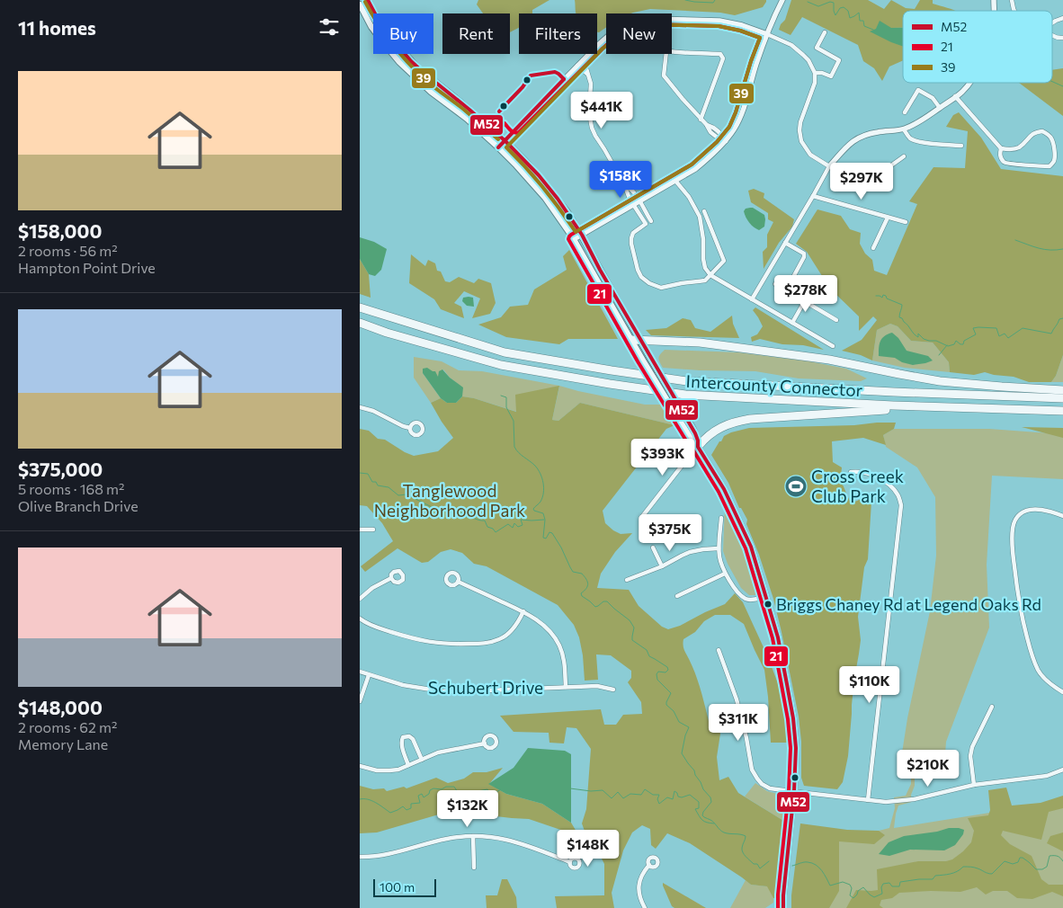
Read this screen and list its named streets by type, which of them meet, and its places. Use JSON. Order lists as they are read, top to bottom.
{
  "streets": {
    "highway": ["Intercounty Connector"],
    "street": ["Schubert Drive"]
  },
  "parks": ["Tanglewood Neighborhood Park"],
  "places": {
    "sports": ["Cross Creek Club Park"],
    "other": ["Briggs Chaney Rd at Legend Oaks Rd"]
  },
  "lines": ["transit line M52", "transit line 39", "transit line 21"],
  "legend": ["M52", "21", "39"],
  "scale_bar": "100 m",
  "page": {
    "heading": "11 homes",
    "chip": [
      "Buy",
      "Rent",
      "Filters",
      "New"
    ],
    "list": [
      {
        "name": "$158,000",
        "note": "2 rooms · 56 m² · Hampton Point Drive"
      },
      {
        "name": "$375,000",
        "note": "5 rooms · 168 m² · Olive Branch Drive"
      },
      {
        "name": "$148,000",
        "note": "2 rooms · 62 m² · Memory Lane"
      }
    ],
    "price": [
      "$441K",
      "$158K",
      "$297K",
      "$278K",
      "$393K",
      "$375K",
      "$110K",
      "$311K",
      "$210K",
      "$132K",
      "$148K"
    ],
    "scale": "100 m"
  }
}
